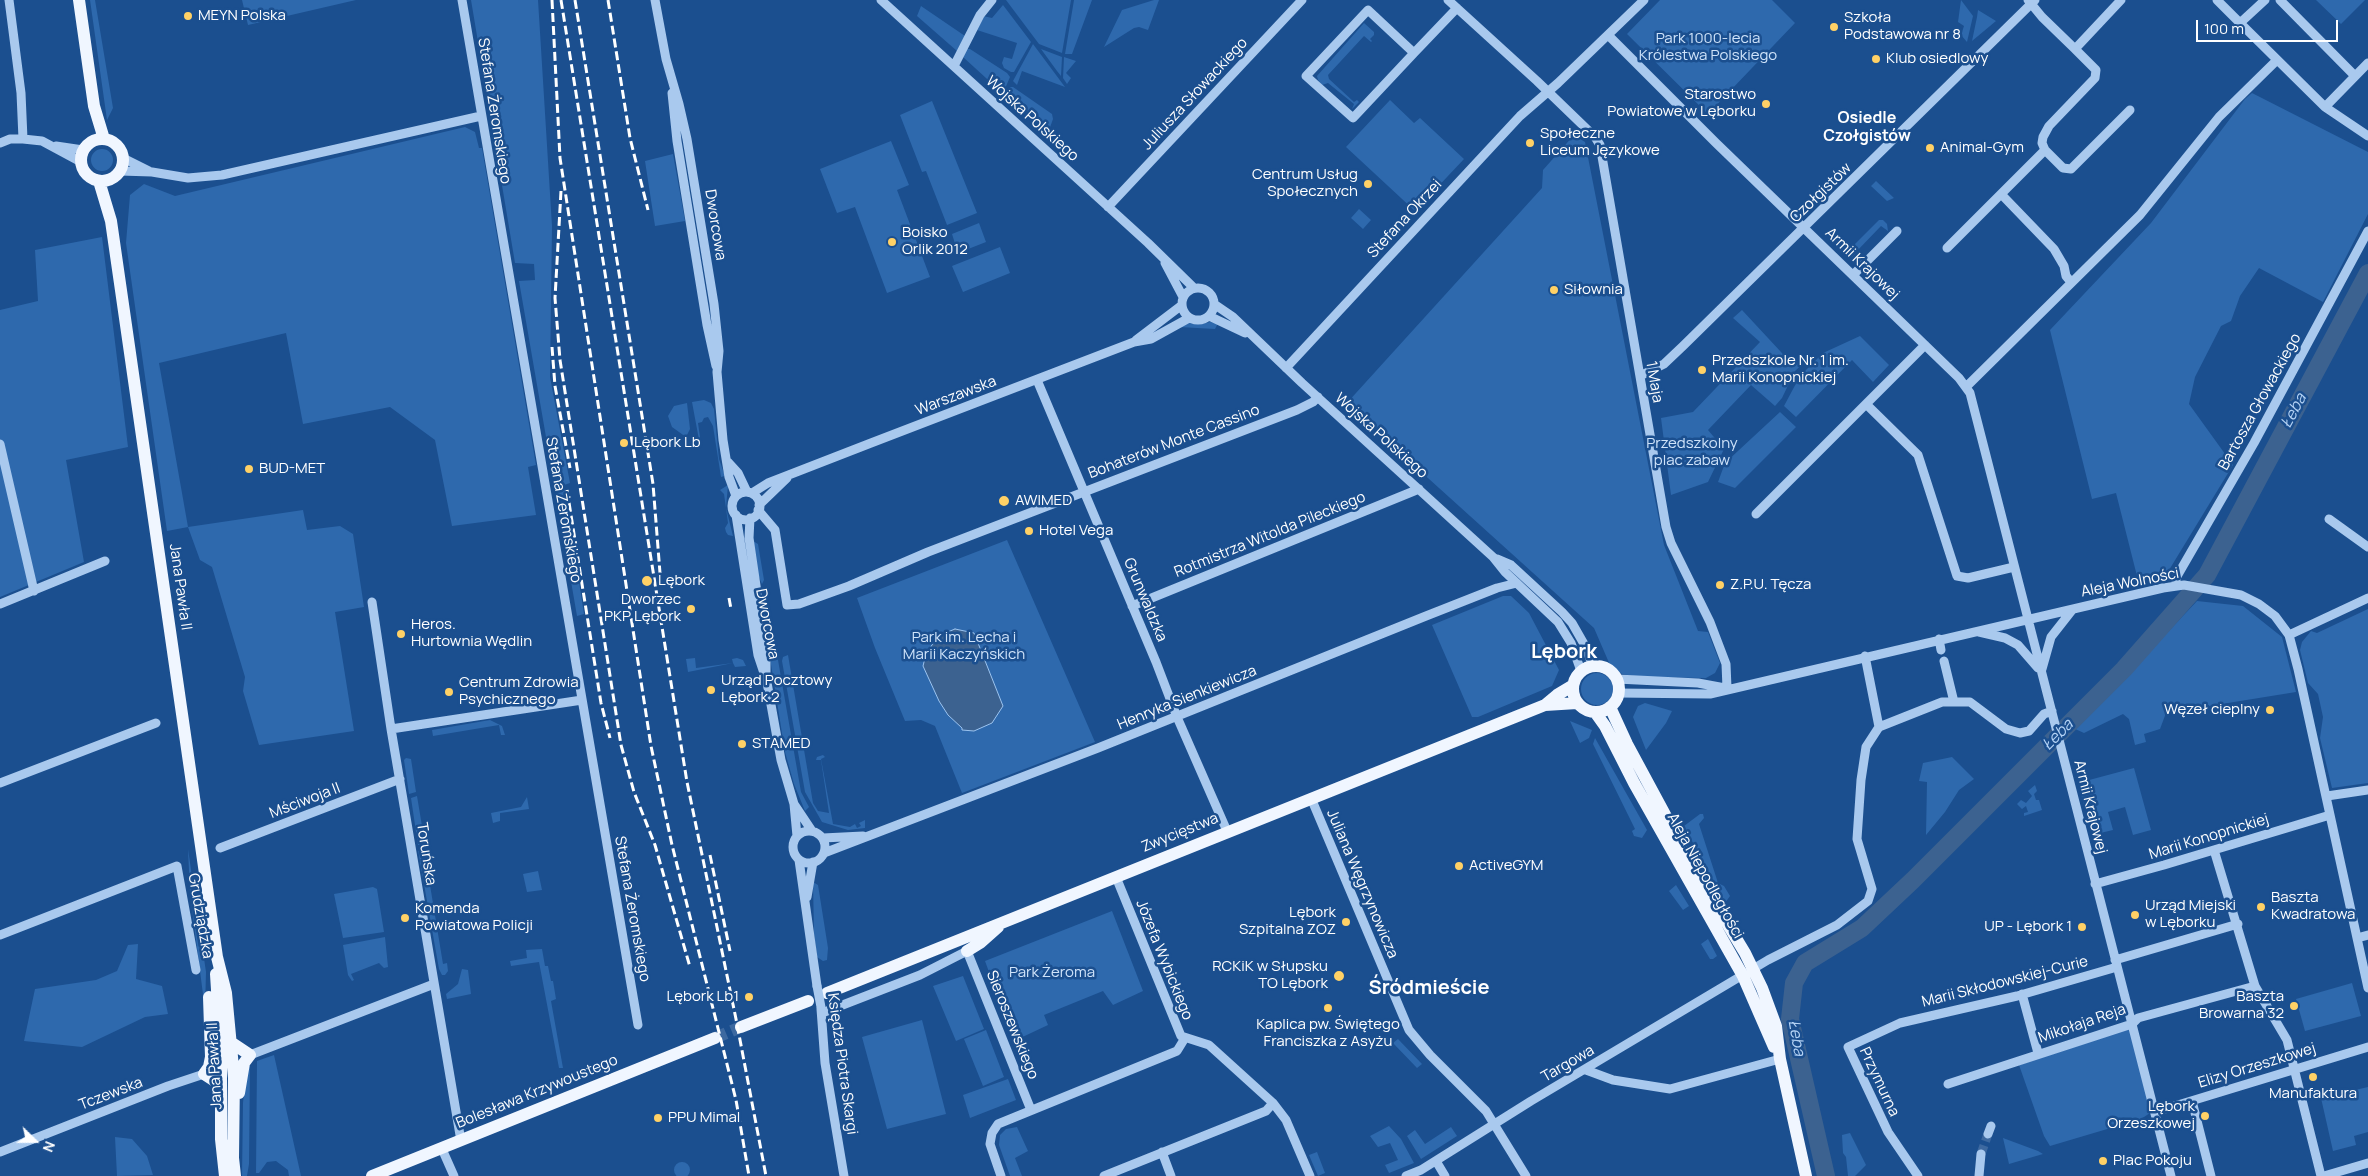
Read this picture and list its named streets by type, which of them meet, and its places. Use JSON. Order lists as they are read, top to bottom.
{
  "streets": {
    "main road": [
      "Jana Pawła II",
      "Zwycięstwa",
      "Aleja Niepodległości",
      "Bolesława Krzywoustego"
    ],
    "street": [
      "Juliusza Słowackiego",
      "Stefana Żeromskiego",
      "Wojska Polskiego",
      "Czołgistów",
      "Stefana Okrzei",
      "Dworcowa",
      "Armii Krajowej",
      "1 Maja",
      "Warszawska",
      "Bartosza Głowackiego",
      "Bohaterów Monte Cassino",
      "Rotmistrza Witolda Pileckiego",
      "Aleja Wolności",
      "Grunwaldzka",
      "Henryka Sienkiewicza",
      "Mściwoja II",
      "Marii Konopnickiej",
      "Toruńska",
      "Juliana Węgrzynowicza",
      "Grudziądzka",
      "Józefa Wybickiego",
      "Marii Skłodowskiej-Curie",
      "Mikołaja Reja",
      "Sieroszewskiego",
      "Księdza Piotra Skargi",
      "Targowa",
      "Elizy Orzeszkowej",
      "Przymurna",
      "Tczewska"
    ]
  },
  "crossings": [
    ["Juliusza Słowackiego", "Wojska Polskiego"],
    ["Wojska Polskiego", "Stefana Okrzei"],
    ["Wojska Polskiego", "Warszawska"],
    ["Wojska Polskiego", "Bohaterów Monte Cassino"],
    ["Wojska Polskiego", "Rotmistrza Witolda Pileckiego"],
    ["Wojska Polskiego", "Aleja Wolności"],
    ["Wojska Polskiego", "Henryka Sienkiewicza"],
    ["Wojska Polskiego", "Zwycięstwa"],
    ["Wojska Polskiego", "Aleja Niepodległości"],
    ["Czołgistów", "Armii Krajowej"],
    ["Czołgistów", "1 Maja"],
    ["Stefana Okrzei", "Armii Krajowej"],
    ["Stefana Okrzei", "1 Maja"],
    ["Dworcowa", "Warszawska"],
    ["Dworcowa", "Bohaterów Monte Cassino"],
    ["Dworcowa", "Henryka Sienkiewicza"],
    ["Armii Krajowej", "Aleja Wolności"],
    ["Armii Krajowej", "Marii Konopnickiej"],
    ["Armii Krajowej", "Marii Skłodowskiej-Curie"],
    ["Armii Krajowej", "Mikołaja Reja"],
    ["Armii Krajowej", "Elizy Orzeszkowej"],
    ["1 Maja", "Aleja Wolności"],
    ["Warszawska", "Grunwaldzka"],
    ["Bartosza Głowackiego", "Aleja Wolności"],
    ["Bohaterów Monte Cassino", "Grunwaldzka"],
    ["Rotmistrza Witolda Pileckiego", "Grunwaldzka"],
    ["Aleja Wolności", "Zwycięstwa"],
    ["Aleja Wolności", "Marii Konopnickiej"],
    ["Aleja Wolności", "Aleja Niepodległości"],
    ["Grunwaldzka", "Henryka Sienkiewicza"],
    ["Grunwaldzka", "Zwycięstwa"],
    ["Mściwoja II", "Toruńska"],
    ["Zwycięstwa", "Aleja Niepodległości"],
    ["Zwycięstwa", "Juliana Węgrzynowicza"],
    ["Zwycięstwa", "Józefa Wybickiego"],
    ["Zwycięstwa", "Księdza Piotra Skargi"],
    ["Toruńska", "Bolesława Krzywoustego"],
    ["Aleja Niepodległości", "Targowa"],
    ["Juliana Węgrzynowicza", "Targowa"],
    ["Marii Skłodowskiej-Curie", "Przymurna"]
  ],
  "districts": ["Osiedle Czołgistów", "Lębork", "Śródmieście"],
  "water": ["Łeba"],
  "parks": [
    "Park 1000-lecia Królestwa Polskiego",
    "Przedszkolny plac zabaw",
    "Park im. Lecha i Marii Kaczyńskich",
    "Park Żeroma"
  ],
  "places": [
    "MEYN Polska",
    "Szkoła Podstawowa nr 8",
    "Klub osiedlowy",
    "Starostwo Powiatowe w Lęborku",
    "Społeczne Liceum Językowe",
    "Animal-Gym",
    "Centrum Usług Społecznych",
    "Boisko Orlik 2012",
    "Siłownia",
    "Przedszkole Nr. 1 im. Marii Konopnickiej",
    "Lębork Lb",
    "BUD-MET",
    "AWIMED",
    "Hotel Vega",
    "Lębork",
    "Z.P.U. Tęcza",
    "Dworzec PKP Lębork",
    "Heros. Hurtownia Wędlin",
    "Urząd Pocztowy Lębork 2",
    "Centrum Zdrowia Psychicznego",
    "Węzeł cieplny",
    "STAMED",
    "ActiveGYM",
    "Baszta Kwadratowa",
    "Urząd Miejski w Lęborku",
    "Komenda Powiatowa Policji",
    "Lębork Szpitalna ZOZ",
    "UP - Lębork 1",
    "RCKiK w Słupsku TO Lębork",
    "Lębork Lb1",
    "Baszta Browarna 32",
    "Kaplica pw. Świętego Franciszka z Asyżu",
    "Manufaktura",
    "Lębork Orzeszkowej",
    "PPU Mimal",
    "Plac Pokoju"
  ],
  "scale_bar": "100 m",
  "north": "right"
}
